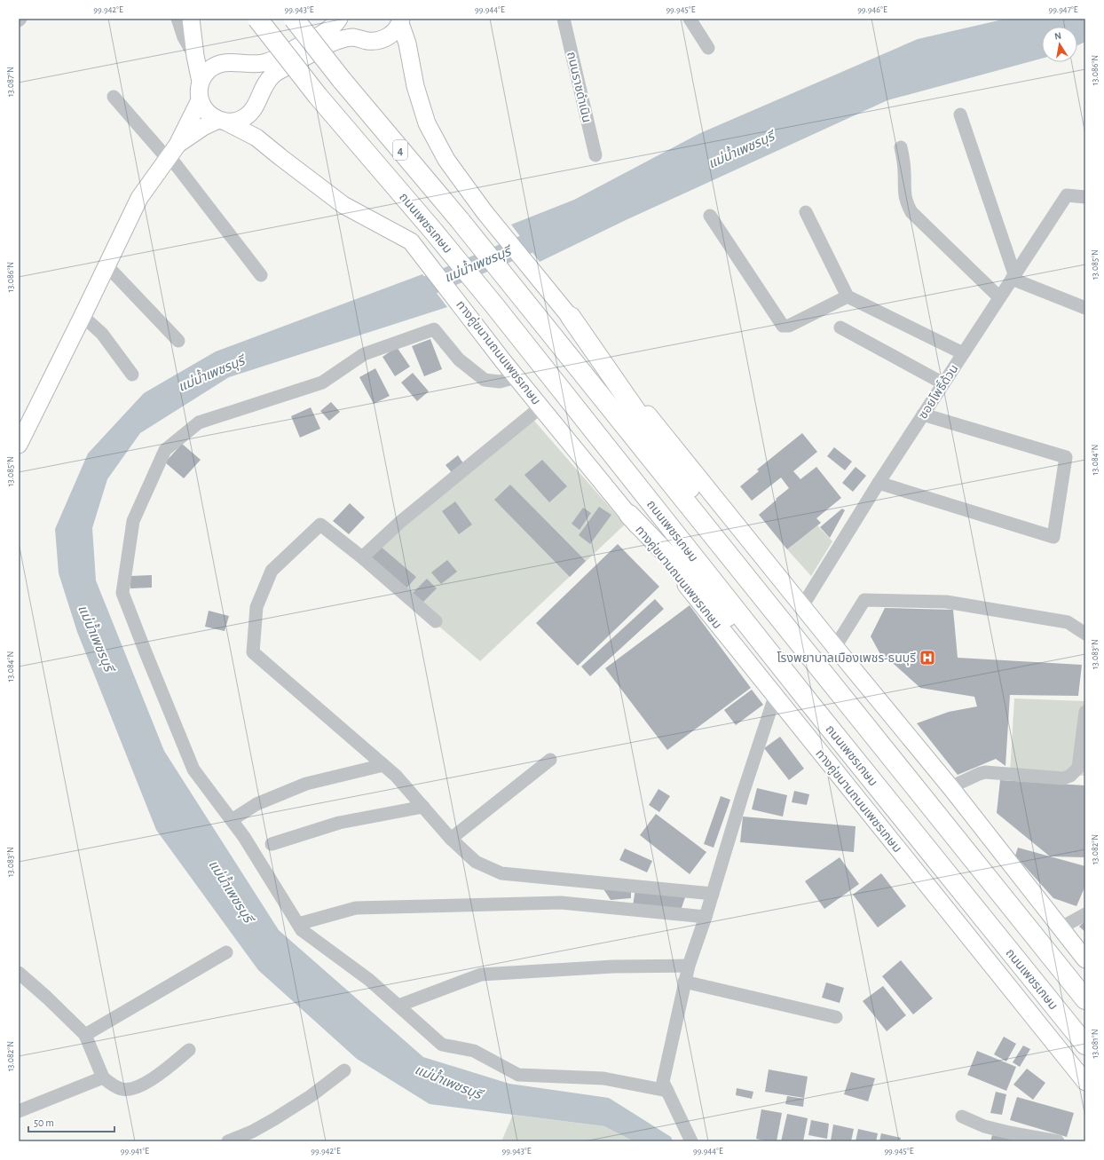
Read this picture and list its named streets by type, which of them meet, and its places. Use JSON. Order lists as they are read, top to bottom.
{
  "streets": {
    "highway": ["4", "ถนนเพชรเกษม"],
    "main road": ["ทางคู่ขนานถนนเพชรเกษม"],
    "street": ["ถนนราชดำเนิน", "ซอยโพธิ์ด้วน"]
  },
  "water": ["แม่น้ำเพชรบุรี"],
  "places": {
    "hospital": ["โรงพยาบาลเมืองเพชร-ธนบุรี"]
  },
  "scale_bar": "50 m",
  "north": "top",
  "coordinates": [
    "99.942°E",
    "99.943°E",
    "99.944°E",
    "99.945°E",
    "99.946°E",
    "99.947°E",
    "13.086°N",
    "13.087°N",
    "13.085°N",
    "13.084°N",
    "13.083°N",
    "13.082°N",
    "13.081°N",
    "99.941°E"
  ]
}
